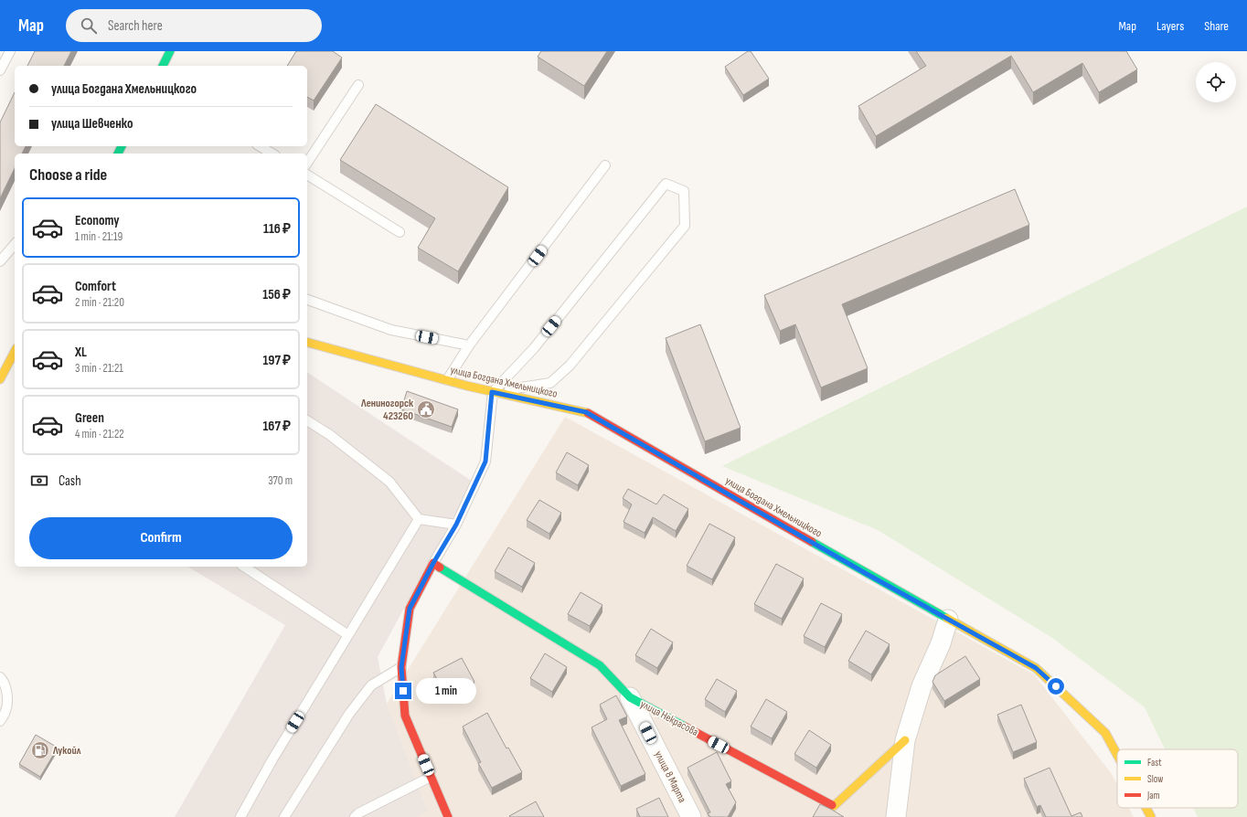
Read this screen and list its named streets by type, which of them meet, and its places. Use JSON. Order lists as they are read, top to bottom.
{
  "streets": {
    "street": ["улица Богдана Хмельницкого", "улица Некрасова", "улица 8 Марта"]
  },
  "crossings": [
    ["улица Некрасова", "улица 8 Марта"]
  ],
  "places": {
    "public building": ["Лениногорск 423260"],
    "fuel station": ["Лукойл"]
  },
  "legend": ["Fast", "Slow", "Jam"],
  "page": {
    "header": "Map",
    "search": "Search here",
    "nav": ["Map", "Layers", "Share"],
    "banner": ["улица Богдана Хмельницкого", "улица Шевченко"],
    "heading": "Choose a ride",
    "list": [
      {
        "name": "Economy",
        "note": "1 min · 21:19",
        "value": "116 ₽"
      },
      {
        "name": "Comfort",
        "note": "2 min · 21:20",
        "value": "156 ₽"
      },
      {
        "name": "XL",
        "note": "3 min · 21:21",
        "value": "197 ₽"
      },
      {
        "name": "Green",
        "note": "4 min · 21:22",
        "value": "167 ₽"
      }
    ],
    "pay": ["Cash", "370 m"],
    "buttons": "Confirm",
    "bubble": "1 min"
  }
}
